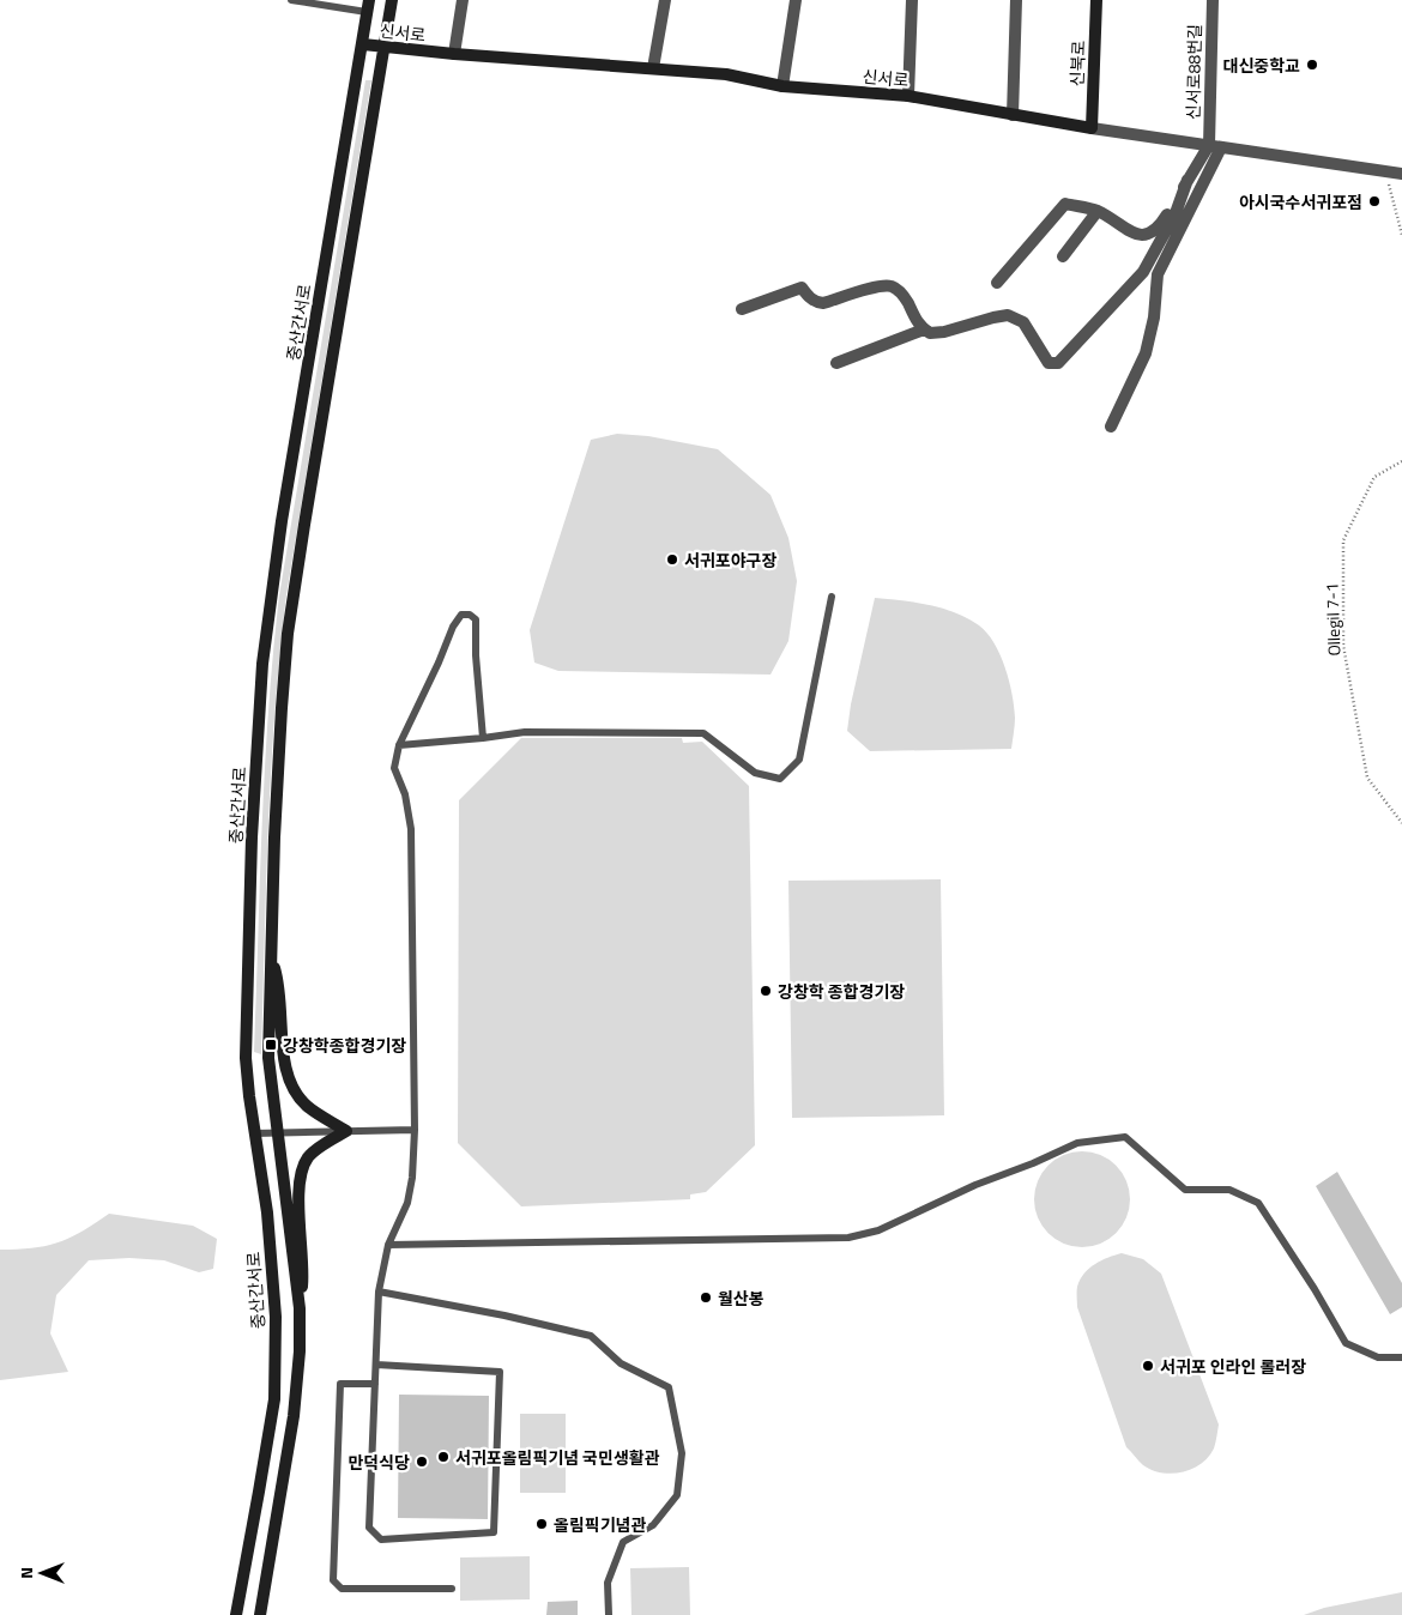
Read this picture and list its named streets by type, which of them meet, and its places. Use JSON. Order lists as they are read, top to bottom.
{
  "streets": {
    "main road": ["신서로", "신북로", "중산간서로"],
    "street": ["신서로88번길"],
    "path": ["Ollegil 7-1"]
  },
  "crossings": [
    ["신서로", "신북로"],
    ["신서로", "신서로88번길"],
    ["신서로", "중산간서로"]
  ],
  "places": {
    "other": [
      "대신중학교",
      "아시국수서귀포점",
      "서귀포야구장",
      "강창학 종합경기장",
      "월산봉",
      "서귀포 인라인 롤러장",
      "서귀포올림픽기념 국민생활관",
      "만덕식당",
      "올림픽기념관"
    ],
    "transit": ["강창학종합경기장"]
  },
  "north": "left"
}
